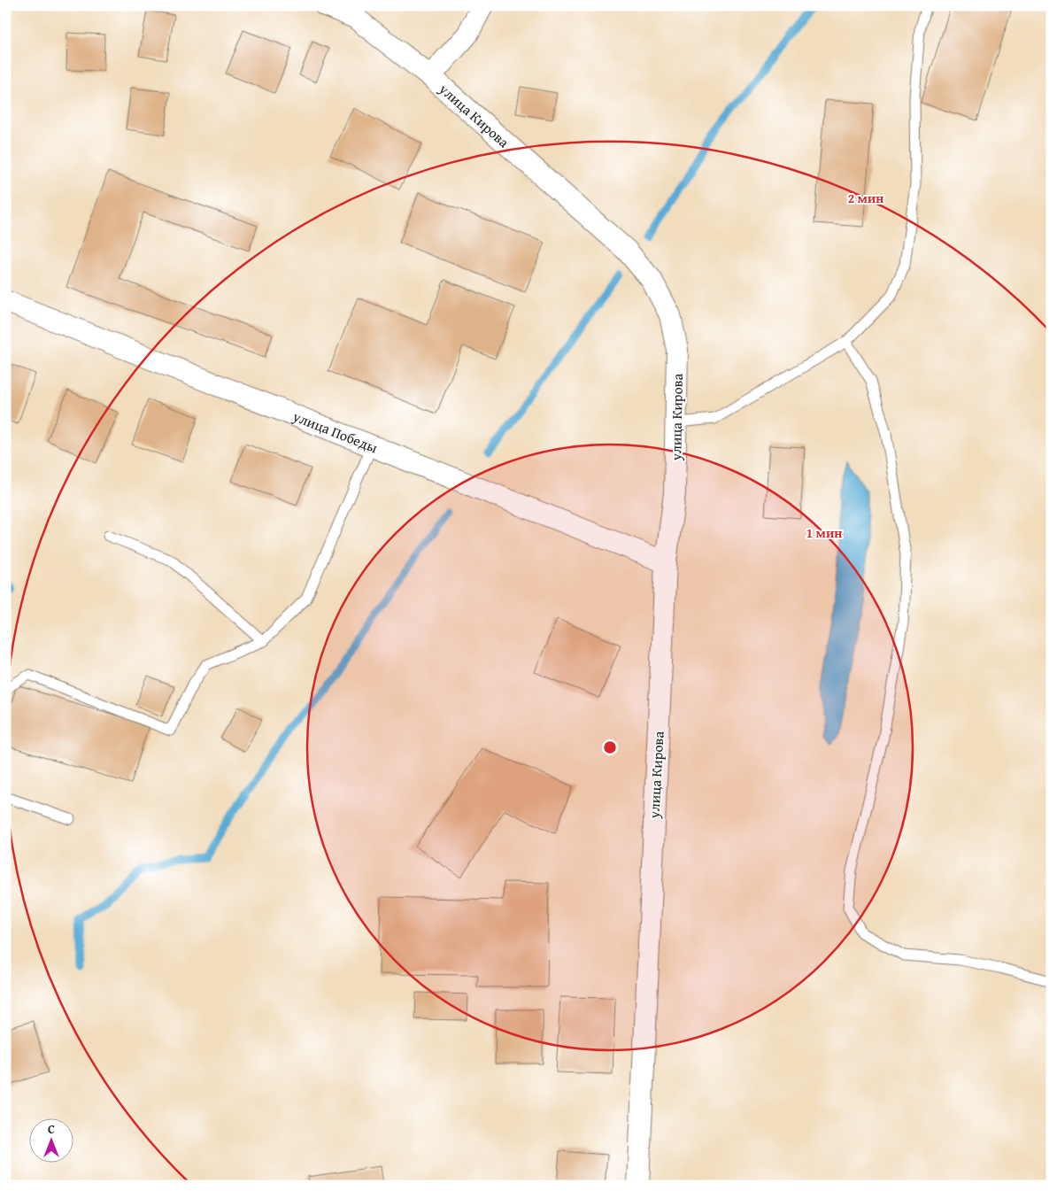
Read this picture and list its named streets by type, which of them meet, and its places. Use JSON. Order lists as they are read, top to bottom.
{
  "streets": {
    "street": ["улица Кирова", "улица Победы"]
  },
  "crossings": [
    ["улица Кирова", "улица Победы"]
  ],
  "north": "top",
  "rings": ["2 мин", "1 мин"]
}
